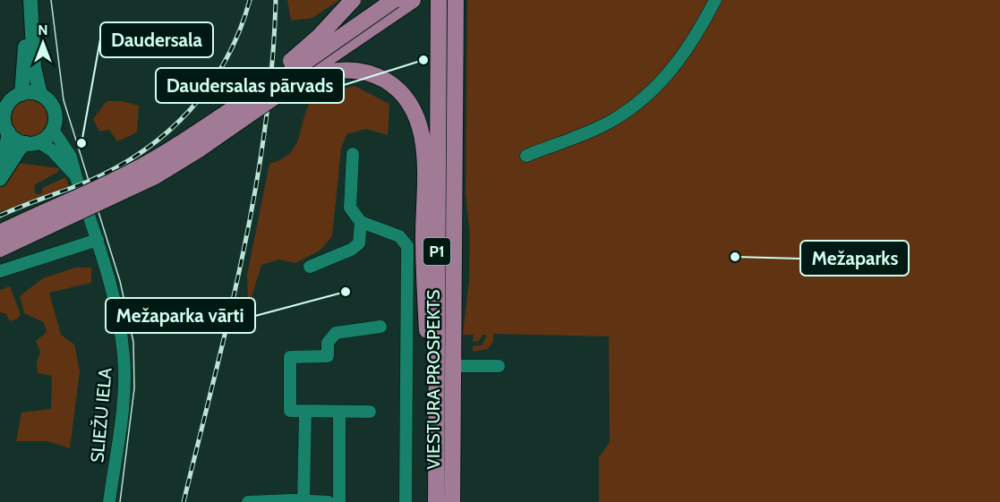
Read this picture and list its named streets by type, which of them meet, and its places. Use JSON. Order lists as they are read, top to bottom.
{
  "streets": {
    "main road": ["P1", "VIESTURA PROSPEKTS"],
    "street": ["SLIEŽU IELA"]
  },
  "places": [
    "Daudersalas pārvads",
    "Daudersala",
    "Mežaparks",
    "Mežaparka vārti"
  ],
  "north": "top"
}
